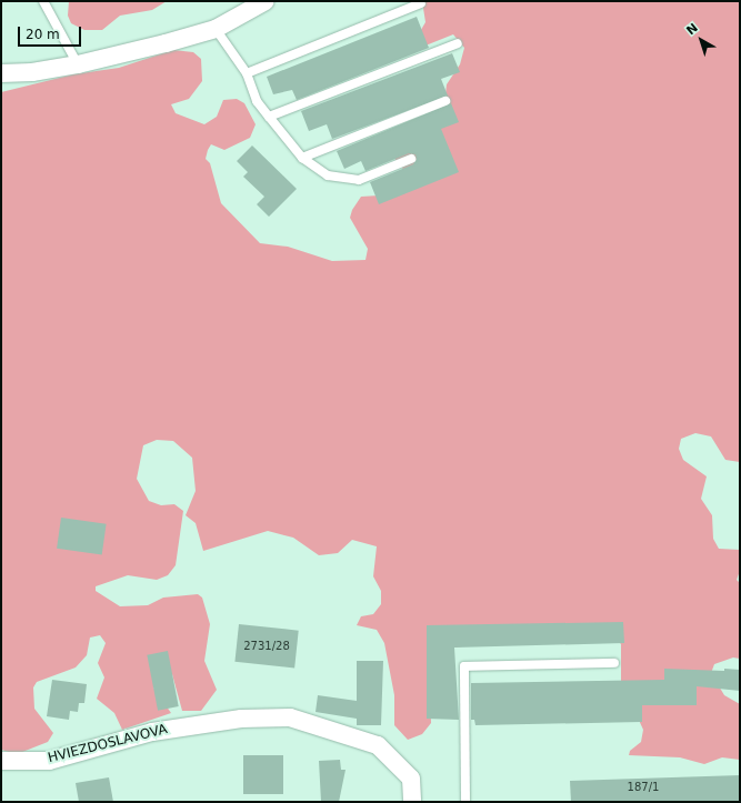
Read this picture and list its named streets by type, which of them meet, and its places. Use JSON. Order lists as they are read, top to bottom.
{
  "streets": {
    "street": ["HVIEZDOSLAVOVA"]
  },
  "house_numbers": ["2731/28", "187/1"],
  "scale_bar": "20 m",
  "north": "top left"
}
